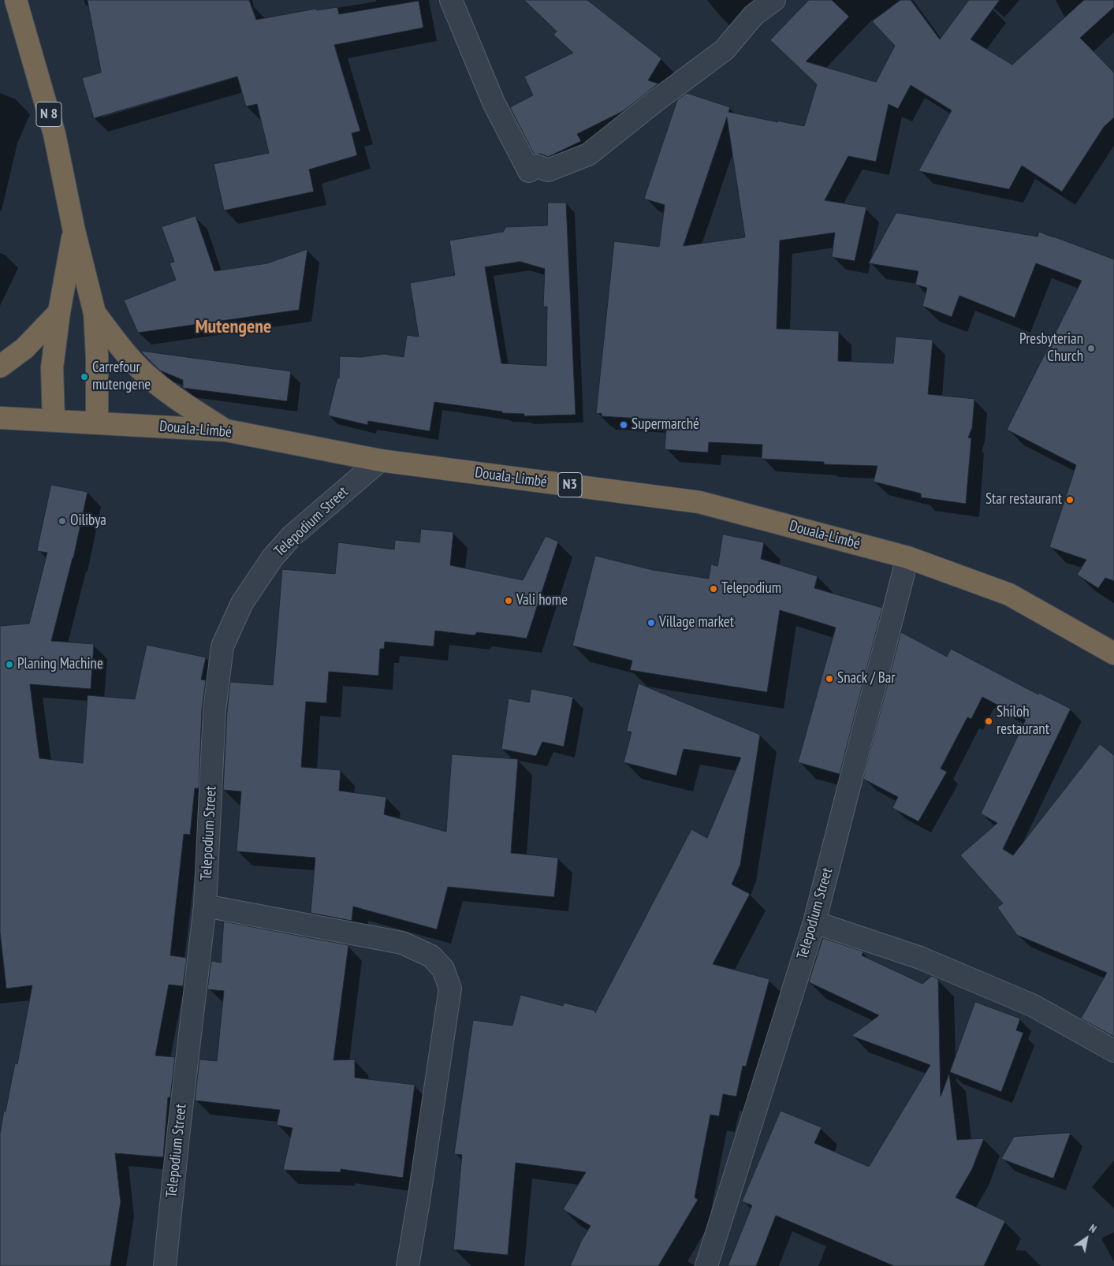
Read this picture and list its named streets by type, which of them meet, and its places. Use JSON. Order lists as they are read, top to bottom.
{
  "streets": {
    "highway": ["N 8", "Douala-Limbé", "N3"],
    "street": ["Telepodium Street"]
  },
  "crossings": [
    ["N 8", "Douala-Limbé"],
    ["Douala-Limbé", "Telepodium Street"]
  ],
  "districts": ["Mutengene"],
  "places": [
    "Presbyterian Church",
    "Carrefour mutengene",
    "Supermarché",
    "Star restaurant",
    "Oilibya",
    "Telepodium",
    "Vali home",
    "Village market",
    "Planing Machine",
    "Snack / Bar",
    "Shiloh restaurant"
  ],
  "north": "top right"
}
